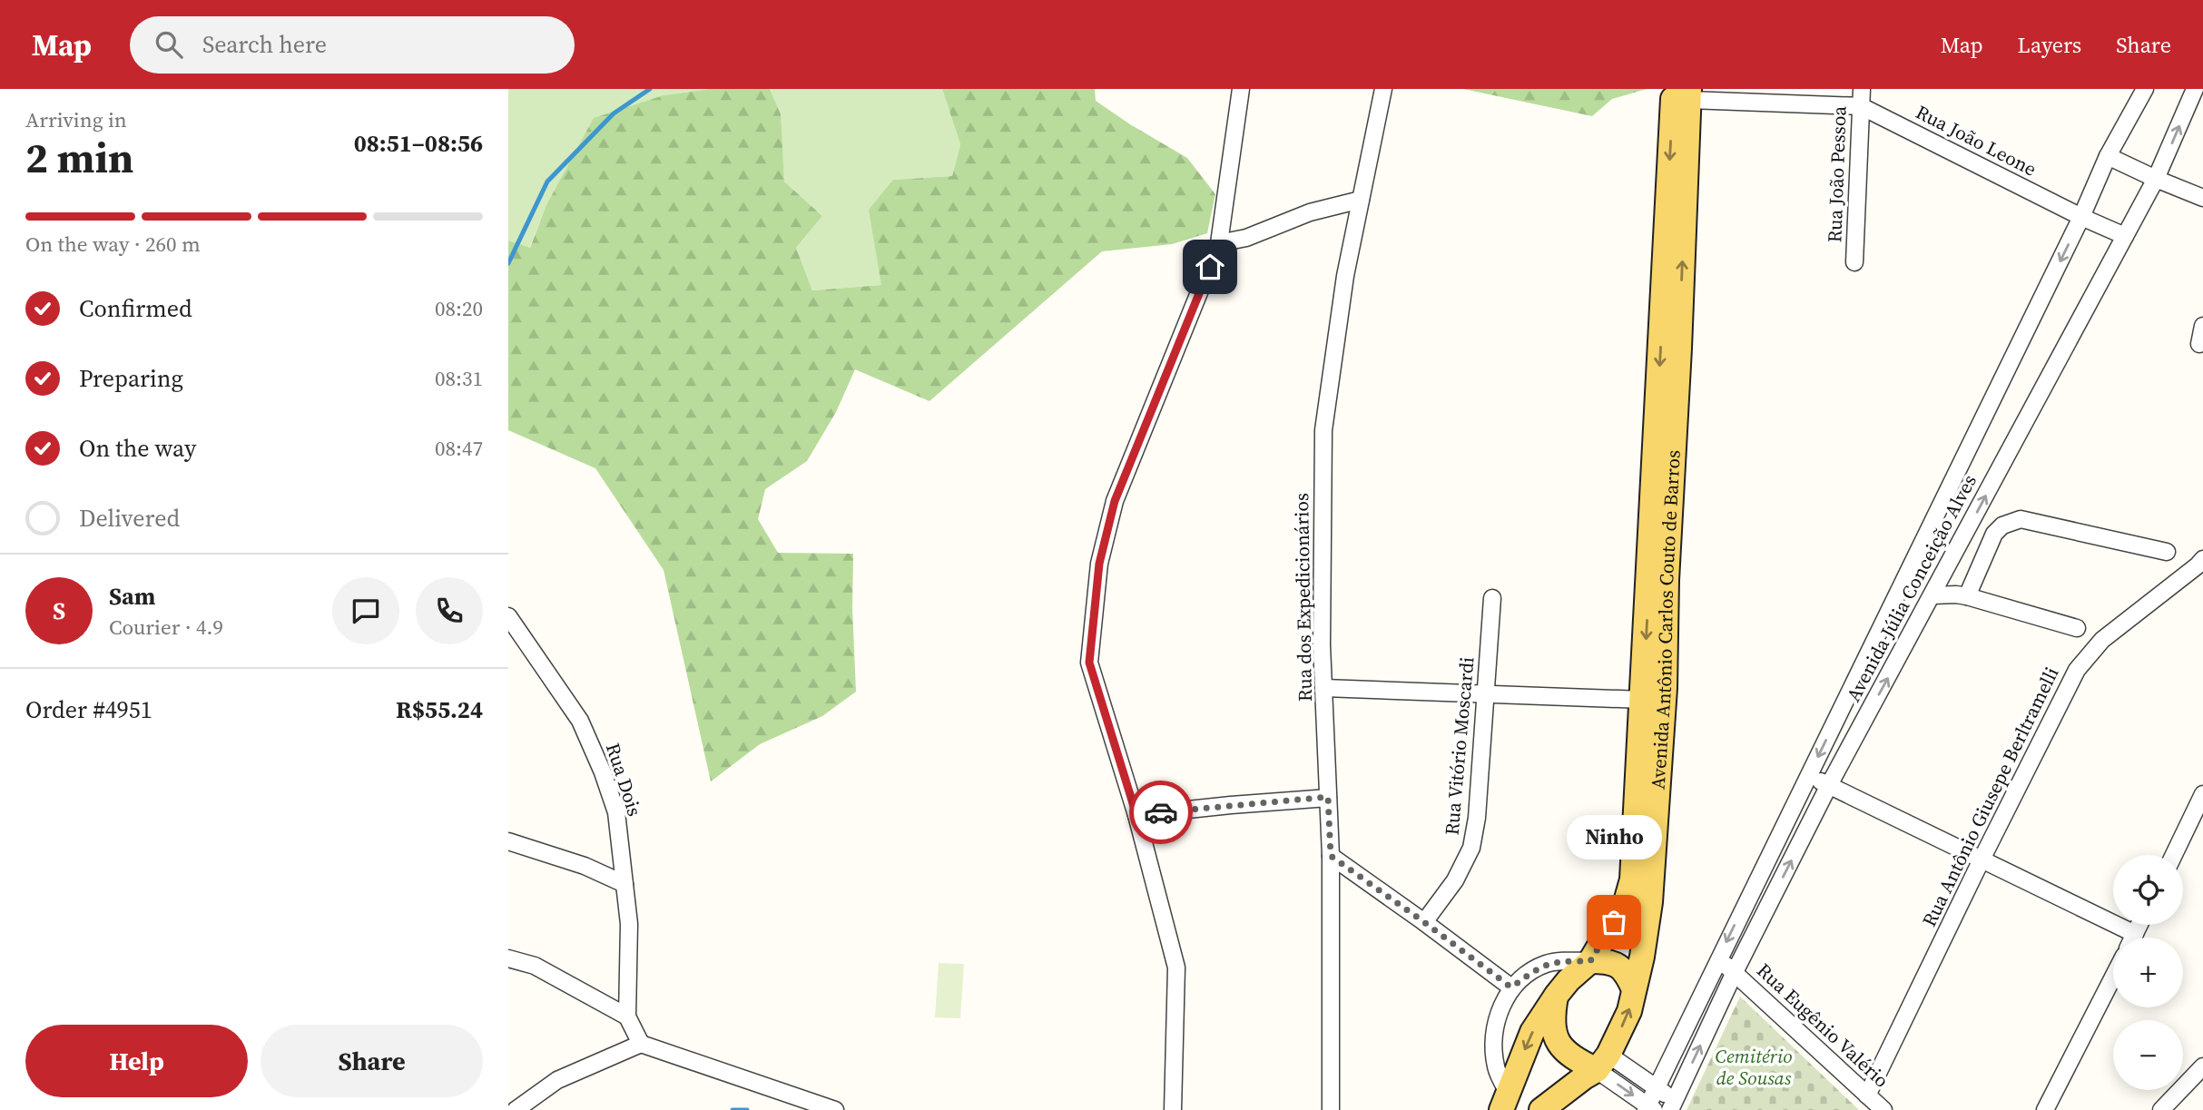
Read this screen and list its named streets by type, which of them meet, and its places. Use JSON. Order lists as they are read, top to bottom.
{
  "streets": {
    "main road": ["Avenida Antônio Carlos Couto de Barros"],
    "street": [
      "Rua João Leone",
      "Rua João Pessoa",
      "Avenida Júlia Conceição Alves",
      "Rua dos Expedicionários",
      "Rua Vitório Moscardi",
      "Rua Dois",
      "Rua Antônio Giusepe Berltramelli",
      "Rua Eugênio Valério"
    ]
  },
  "crossings": [
    ["Rua João Leone", "Rua João Pessoa"],
    ["Rua João Leone", "Avenida Júlia Conceição Alves"],
    ["Rua João Leone", "Avenida Antônio Carlos Couto de Barros"],
    ["Avenida Júlia Conceição Alves", "Rua Eugênio Valério"],
    ["Rua Antônio Giusepe Berltramelli", "Rua Eugênio Valério"]
  ],
  "parks": ["Cemitério de Sousas"],
  "places": ["Ninho"],
  "page": {
    "header": "Map",
    "search": "Search here",
    "nav": ["Map", "Layers", "Share"],
    "heading": ["2 min", "Arriving in", "08:51–08:56"],
    "panel": [
      "Sam",
      "Courier · 4.9",
      "Order #4951",
      "R$55.24"
    ],
    "bar": "On the way · 260 m",
    "list": [
      ["Confirmed", "08:20"],
      ["Preparing", "08:31"],
      ["On the way", "08:47"],
      "Delivered"
    ],
    "round": "S",
    "bubble": "Ninho",
    "map_buttons": ["+", "−"],
    "buttons": ["Help", "Share"]
  }
}
